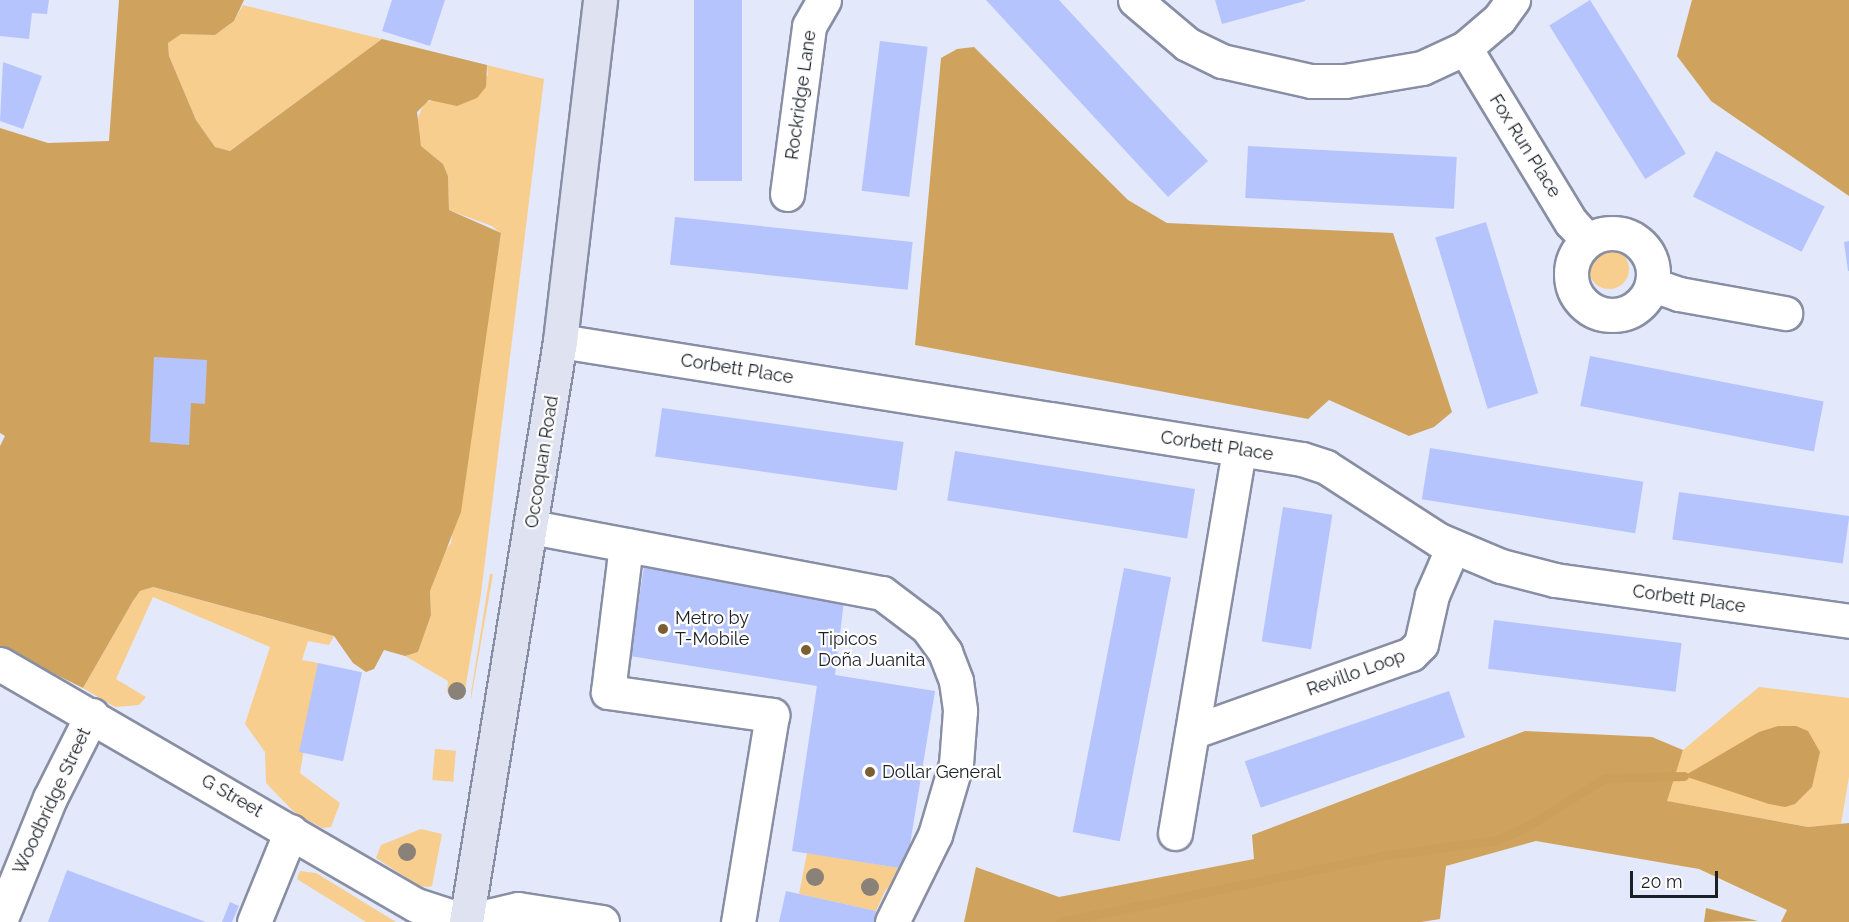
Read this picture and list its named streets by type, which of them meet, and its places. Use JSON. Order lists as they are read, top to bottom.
{
  "streets": {
    "main road": ["Occoquan Road"],
    "street": [
      "Rockridge Lane",
      "Fox Run Place",
      "Corbett Place",
      "Revillo Loop",
      "G Street",
      "Woodbridge Street"
    ]
  },
  "crossings": [
    ["Corbett Place", "Occoquan Road"],
    ["Corbett Place", "Revillo Loop"],
    ["Occoquan Road", "G Street"],
    ["G Street", "Woodbridge Street"]
  ],
  "places": ["Metro by T-Mobile", "Tipicos Doña Juanita", "Dollar General"],
  "scale_bar": "20 m"
}
